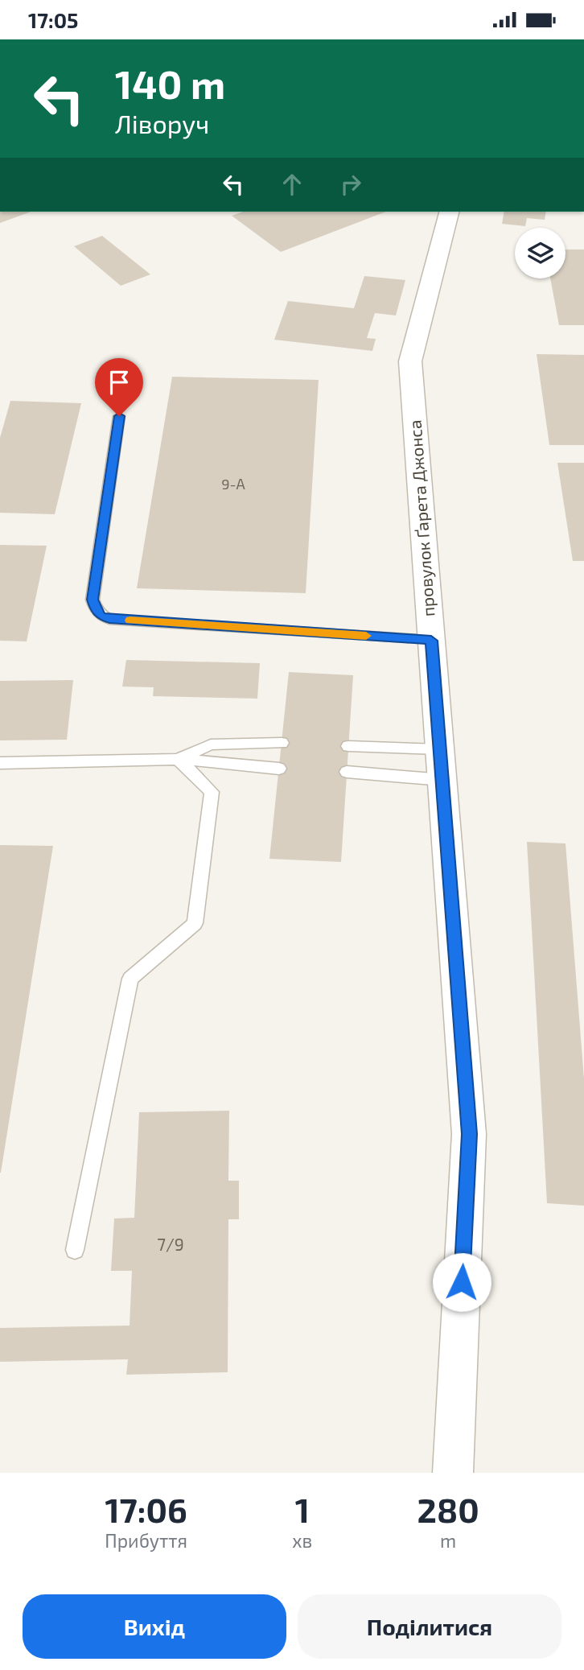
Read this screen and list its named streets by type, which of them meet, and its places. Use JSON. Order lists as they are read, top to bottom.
{
  "streets": {
    "street": ["провулок Ґарета Джонса"]
  },
  "house_numbers": ["9-А", "7/9"],
  "page": {
    "status": "17:05",
    "turn": ["140 m", "Ліворуч"],
    "eta": [
      "17:06",
      "Прибуття",
      "1",
      "хв",
      "280",
      "m"
    ],
    "buttons": ["Вихід", "Поділитися"]
  }
}
